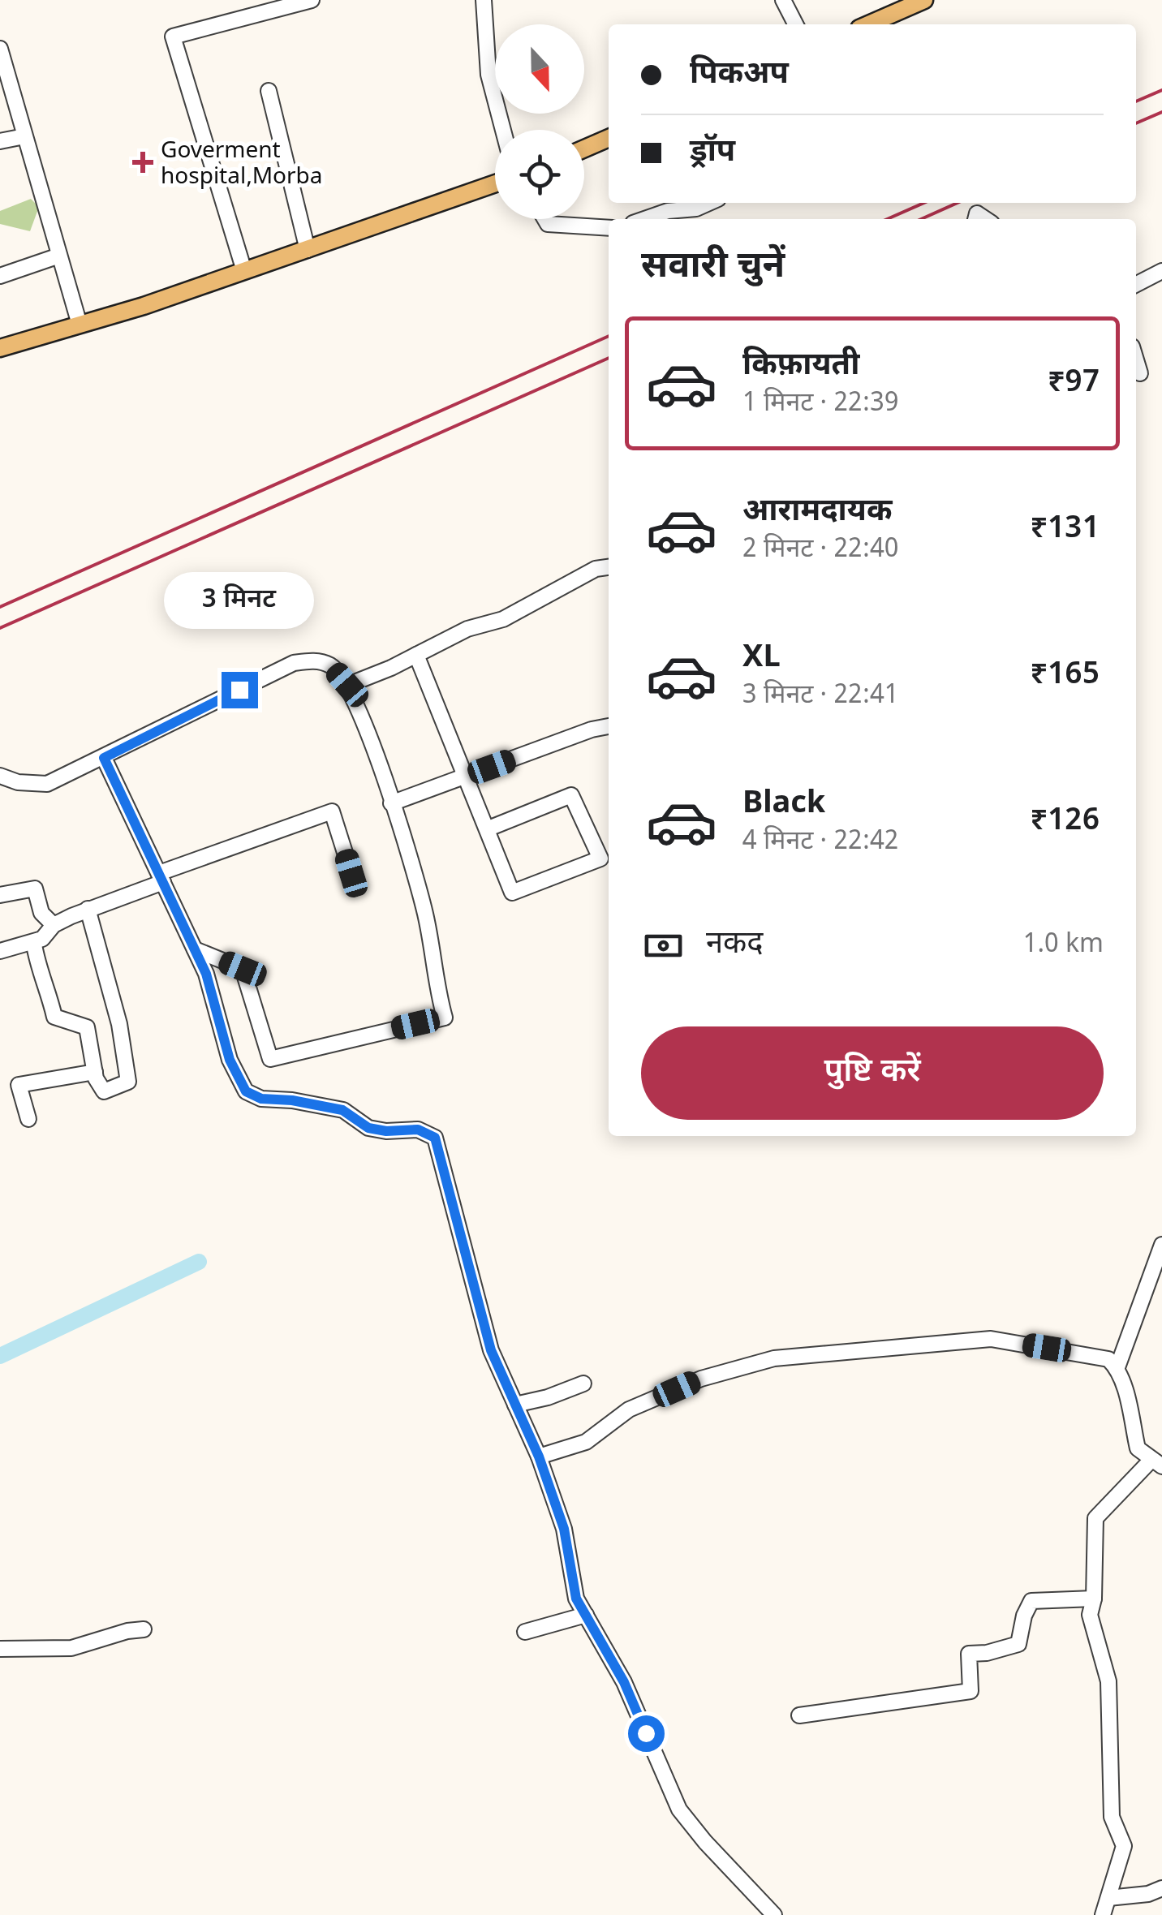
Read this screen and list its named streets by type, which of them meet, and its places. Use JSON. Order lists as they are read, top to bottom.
{
  "places": {
    "health": ["Goverment hospital,Morba"]
  },
  "north": "bottom",
  "page": {
    "banner": ["पिकअप", "ड्रॉप"],
    "heading": "सवारी चुनें",
    "list": [
      {
        "name": "किफ़ायती",
        "note": "1 मिनट · 22:39",
        "value": "₹97"
      },
      {
        "name": "आरामदायक",
        "note": "2 मिनट · 22:40",
        "value": "₹131"
      },
      {
        "name": "XL",
        "note": "3 मिनट · 22:41",
        "value": "₹165"
      },
      {
        "name": "Black",
        "note": "4 मिनट · 22:42",
        "value": "₹126"
      }
    ],
    "bubble": "3 मिनट",
    "pay": ["नकद", "1.0 km"],
    "buttons": "पुष्टि करें"
  }
}
